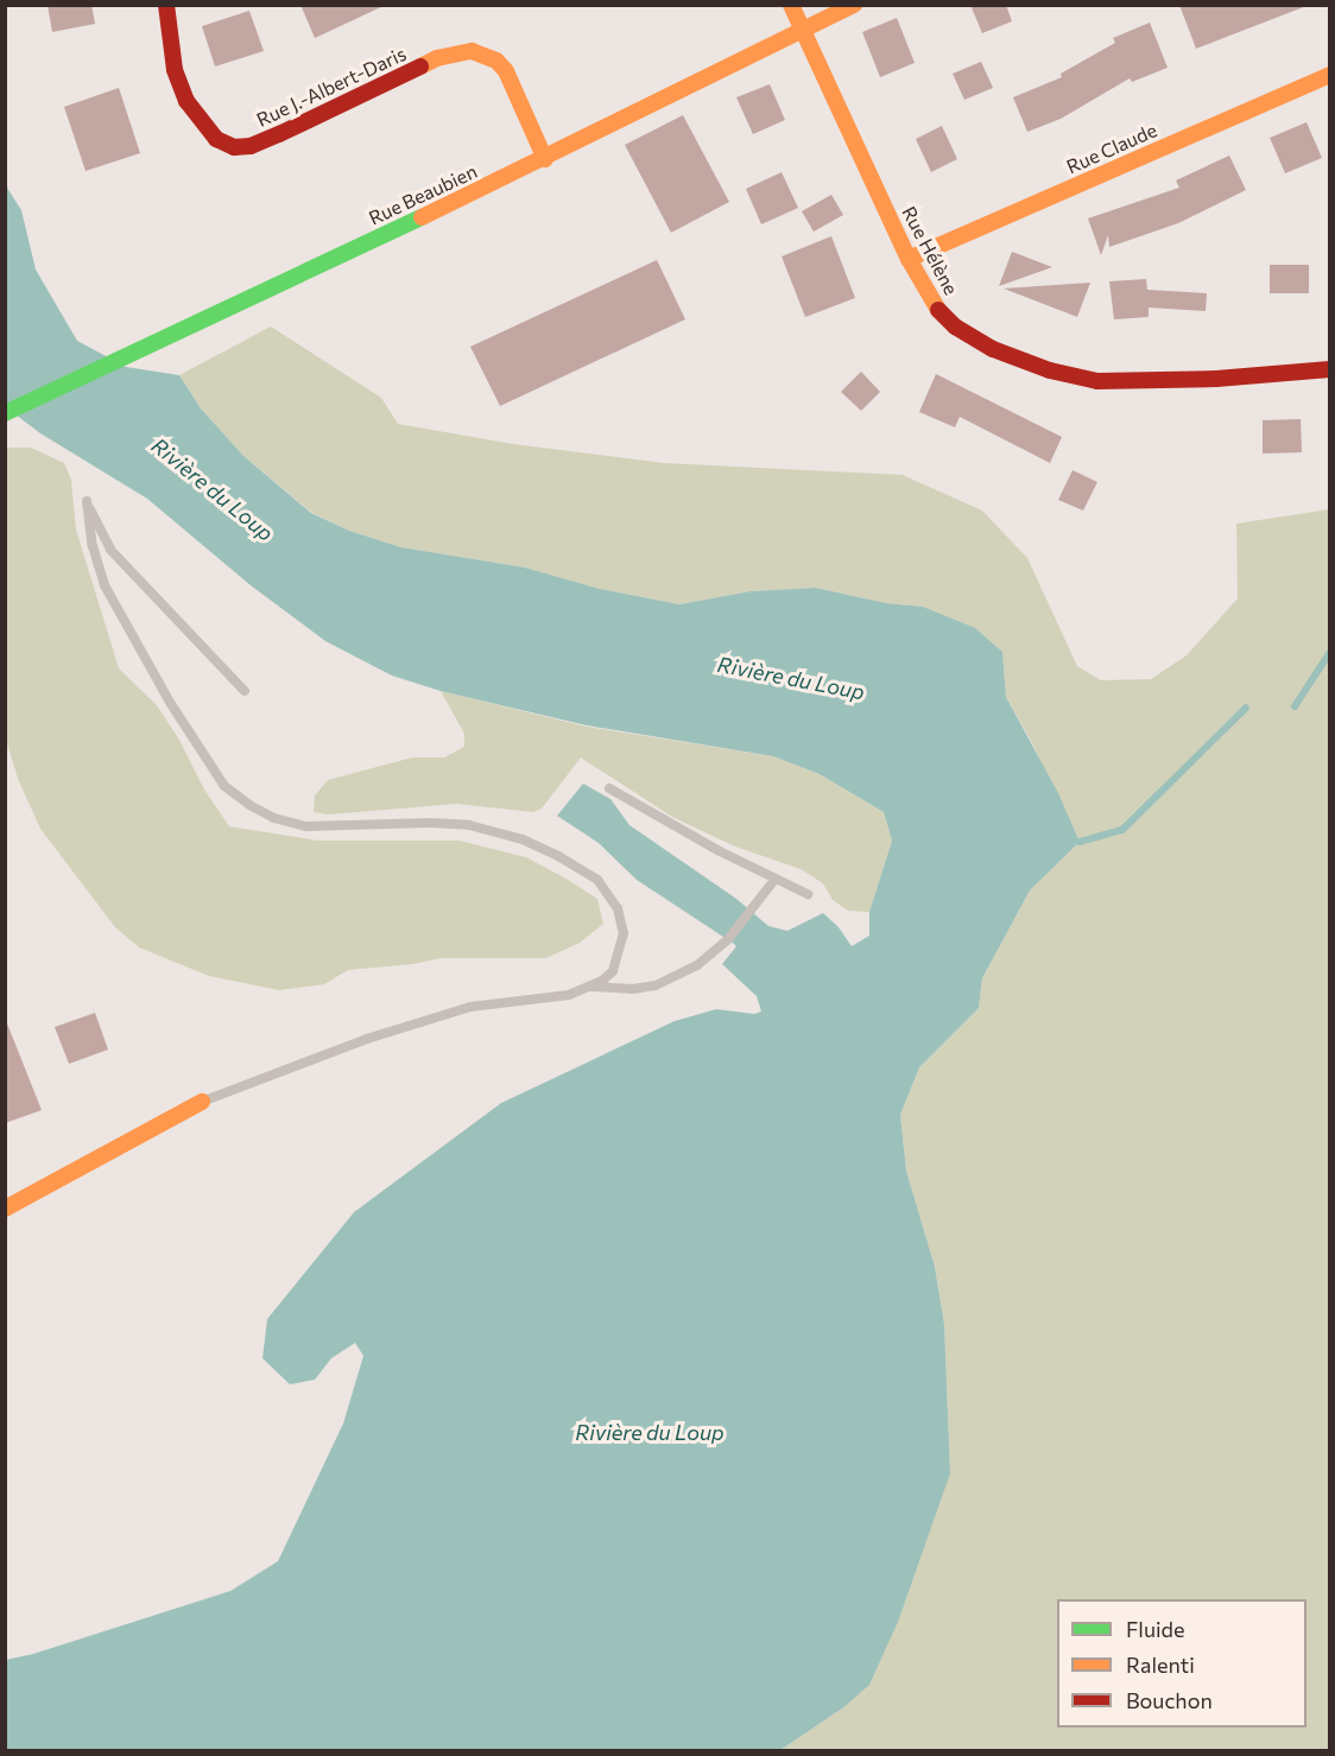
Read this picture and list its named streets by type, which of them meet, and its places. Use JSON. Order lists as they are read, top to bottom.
{
  "streets": {
    "street": [
      "Rue J.-Albert-Daris",
      "Rue Claude",
      "Rue Beaubien",
      "Rue Hélène"
    ]
  },
  "crossings": [
    ["Rue J.-Albert-Daris", "Rue Beaubien"],
    ["Rue Claude", "Rue Hélène"],
    ["Rue Beaubien", "Rue Hélène"]
  ],
  "water": ["Rivière du Loup"],
  "legend": ["Fluide", "Ralenti", "Bouchon"]
}
